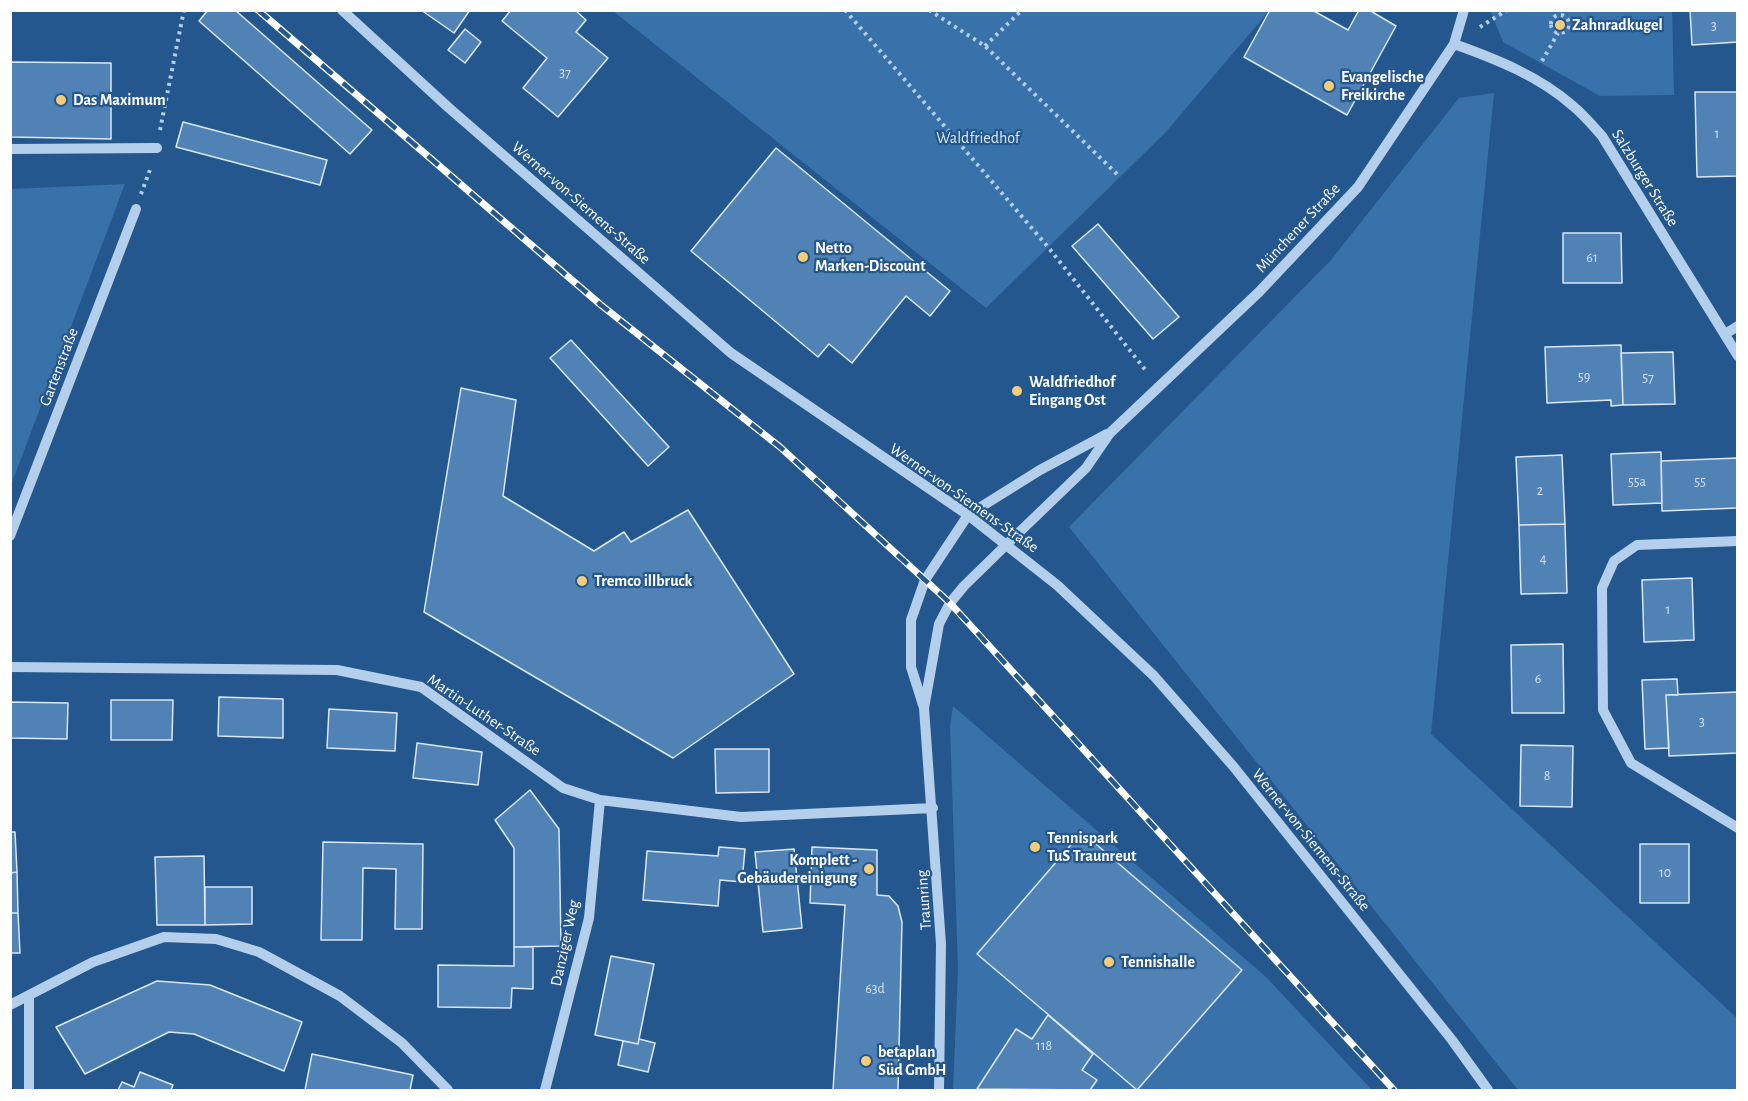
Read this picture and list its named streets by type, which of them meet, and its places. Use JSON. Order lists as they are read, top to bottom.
{
  "streets": {
    "street": [
      "Salzburger Straße",
      "Werner-von-Siemens-Straße",
      "Münchener Straße",
      "Gartenstraße",
      "Martin-Luther-Straße",
      "Traunring",
      "Danziger Weg"
    ]
  },
  "crossings": [
    ["Salzburger Straße", "Münchener Straße"],
    ["Werner-von-Siemens-Straße", "Münchener Straße"],
    ["Werner-von-Siemens-Straße", "Traunring"],
    ["Münchener Straße", "Traunring"],
    ["Martin-Luther-Straße", "Traunring"],
    ["Martin-Luther-Straße", "Danziger Weg"]
  ],
  "parks": ["Waldfriedhof"],
  "places": [
    "Zahnradkugel",
    "Evangelische Freikirche",
    "Das Maximum",
    "Netto Marken-Discount",
    "Waldfriedhof Eingang Ost",
    "Tremco illbruck",
    "Tennispark TuS Traunreut",
    "Komplett - Gebäudereinigung",
    "Tennishalle",
    "betaplan Süd GmbH"
  ],
  "house_numbers": [
    "3",
    "37",
    "1",
    "61",
    "59",
    "57",
    "55a",
    "55",
    "2",
    "4",
    "1",
    "6",
    "3",
    "8",
    "10",
    "63d",
    "118"
  ]
}
